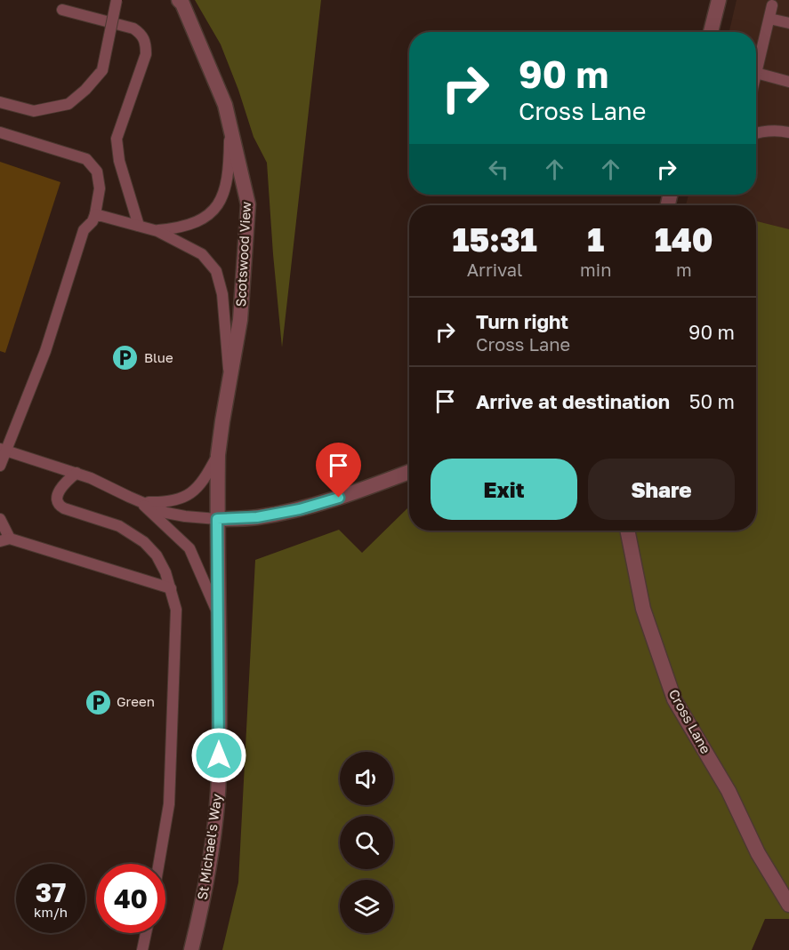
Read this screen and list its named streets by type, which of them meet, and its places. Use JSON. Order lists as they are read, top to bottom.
{
  "streets": {
    "street": ["Scotswood View", "Cross Lane", "St Michael's Way"]
  },
  "crossings": [
    ["Scotswood View", "St Michael's Way"]
  ],
  "places": {
    "parking": ["Blue", "Green"]
  },
  "page": {
    "turn": ["90 m", "Cross Lane"],
    "eta": [
      "15:31",
      "Arrival",
      "1",
      "min",
      "140",
      "m"
    ],
    "list": [
      {
        "name": "Turn right",
        "note": "Cross Lane",
        "value": "90 m"
      },
      {
        "name": "Arrive at destination",
        "value": "50 m"
      }
    ],
    "buttons": ["Exit", "Share"],
    "speed": "37 km/h",
    "limit": "40"
  }
}
